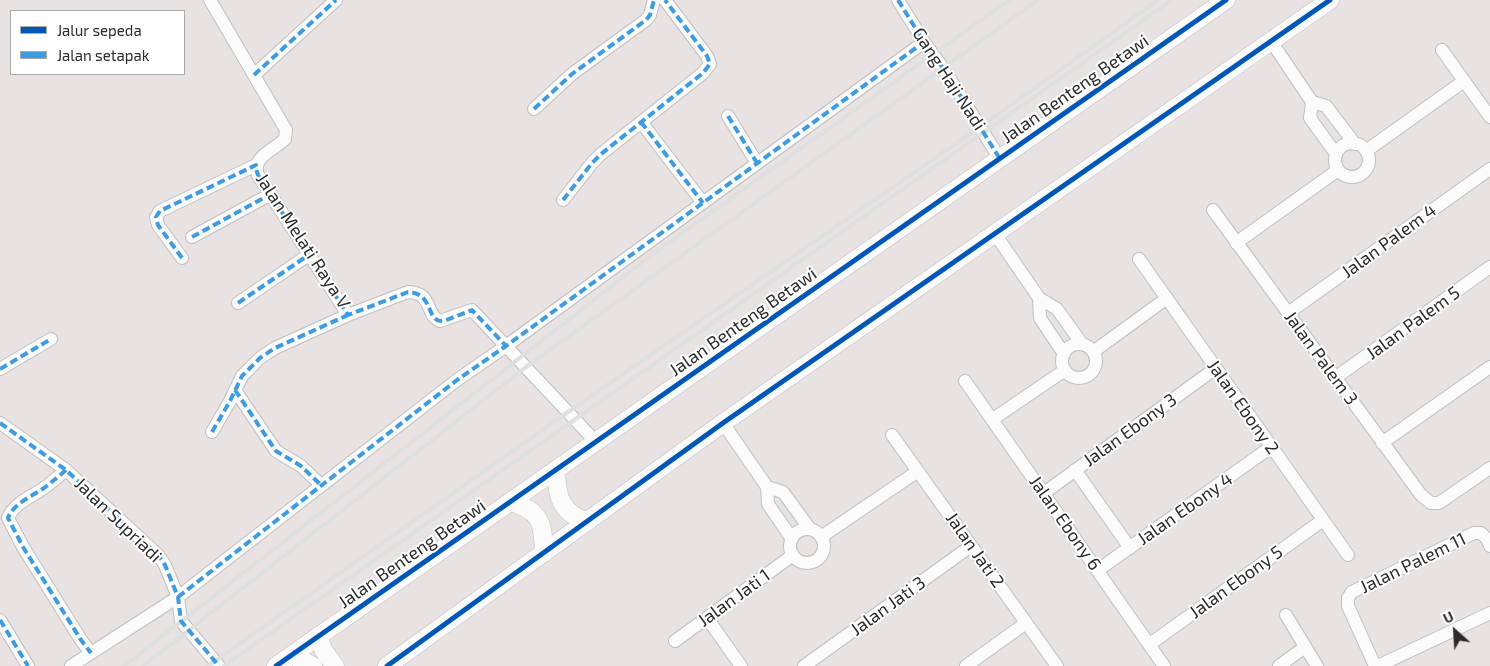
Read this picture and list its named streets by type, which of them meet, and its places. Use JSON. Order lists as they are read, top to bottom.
{
  "streets": {
    "main road": ["Jalan Benteng Betawi"],
    "street": [
      "Gang Haji Nadi",
      "Jalan Melati Raya V",
      "Jalan Palem 4",
      "Jalan Palem 5",
      "Jalan Palem 3",
      "Jalan Ebony 2",
      "Jalan Ebony 3",
      "Jalan Ebony 4",
      "Jalan Supriadi",
      "Jalan Ebony 6",
      "Jalan Jati 2",
      "Jalan Palem 11",
      "Jalan Ebony 5",
      "Jalan Jati 1",
      "Jalan Jati 3"
    ]
  },
  "crossings": [
    ["Gang Haji Nadi", "Jalan Benteng Betawi"],
    ["Jalan Benteng Betawi", "Jalan Melati Raya V"],
    ["Jalan Palem 4", "Jalan Palem 3"],
    ["Jalan Palem 5", "Jalan Palem 3"],
    ["Jalan Ebony 2", "Jalan Ebony 3"],
    ["Jalan Ebony 2", "Jalan Ebony 4"],
    ["Jalan Ebony 2", "Jalan Ebony 5"],
    ["Jalan Ebony 3", "Jalan Ebony 6"],
    ["Jalan Ebony 4", "Jalan Ebony 6"],
    ["Jalan Ebony 6", "Jalan Ebony 5"],
    ["Jalan Jati 2", "Jalan Jati 3"]
  ],
  "legend": ["Jalur sepeda", "Jalan setapak"],
  "north": "top left"
}
